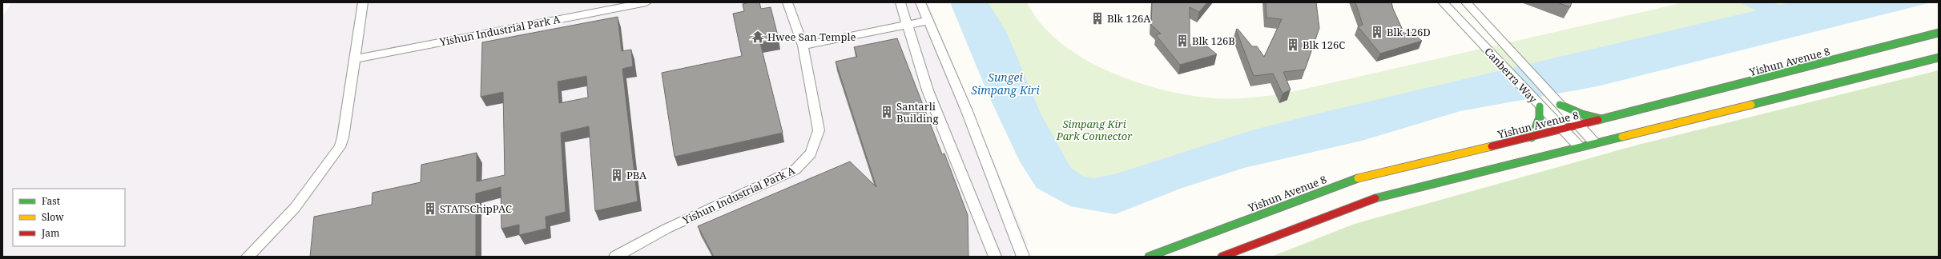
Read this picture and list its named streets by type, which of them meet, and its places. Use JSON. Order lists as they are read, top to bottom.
{
  "streets": {
    "main road": ["Yishun Avenue 8"],
    "street": ["Yishun Industrial Park A", "Canberra Way"]
  },
  "crossings": [
    ["Yishun Avenue 8", "Canberra Way"]
  ],
  "water": ["Sungei Simpang Kiri"],
  "parks": ["Simpang Kiri Park Connector"],
  "places": {
    "building": [
      "Blk 126A",
      "Blk 126D",
      "Blk 126B",
      "Blk 126C",
      "Santarli Building",
      "PBA",
      "STATSChipPAC"
    ],
    "temple": ["Hwee San Temple"]
  },
  "legend": ["Fast", "Slow", "Jam"]
}
